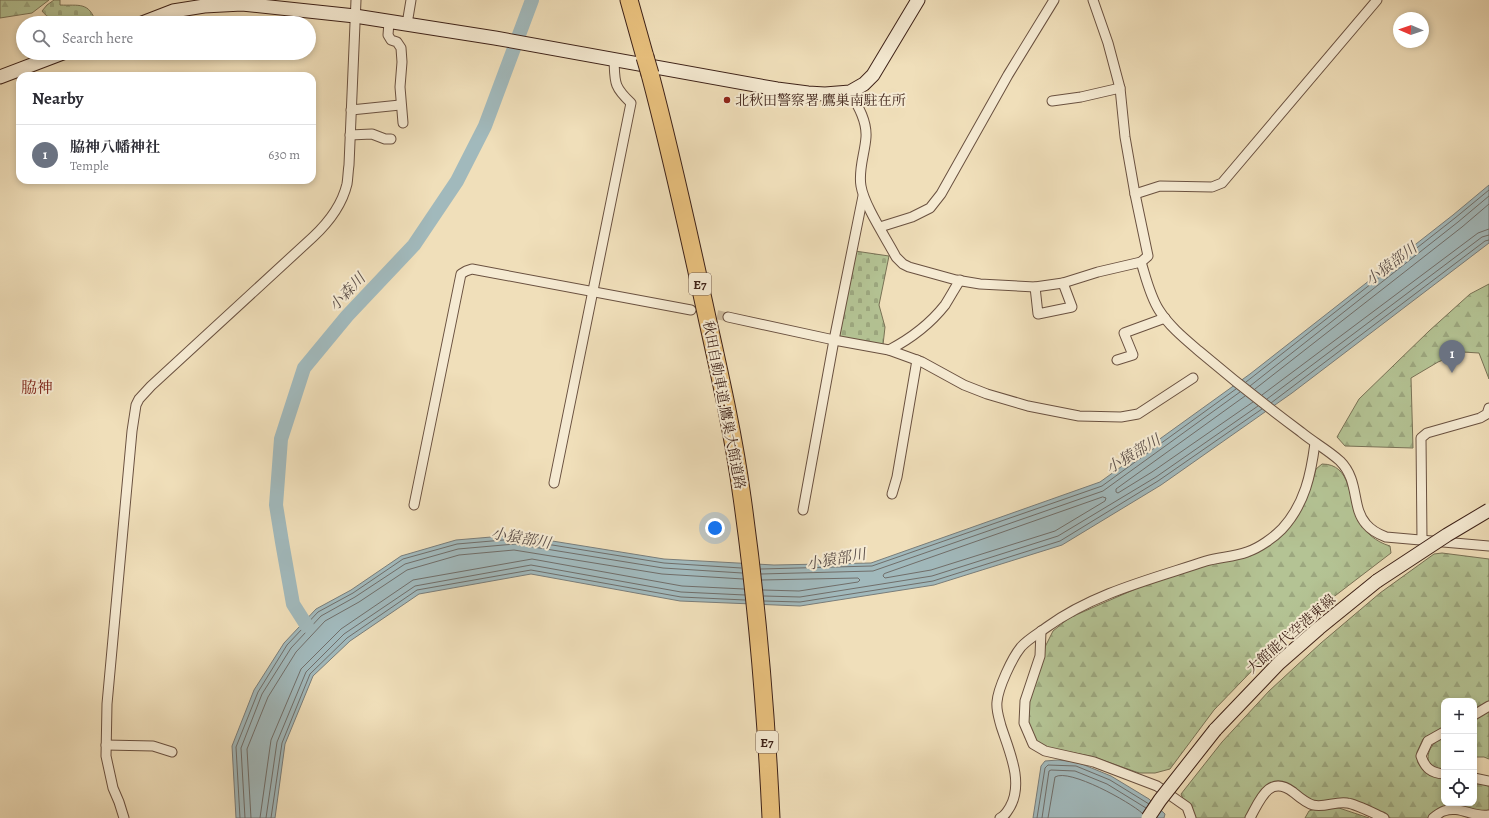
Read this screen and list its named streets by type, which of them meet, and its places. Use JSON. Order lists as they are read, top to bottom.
{
  "streets": {
    "highway": ["E7", "秋田自動車道;鷹巣大館道路"],
    "street": ["大館能代空港東線"]
  },
  "districts": ["脇神"],
  "water": ["小猿部川", "小森川"],
  "places": ["北秋田警察署 鷹巣南駐在所"],
  "north": "left",
  "page": {
    "search": "Search here",
    "heading": "Nearby",
    "list": [
      {
        "mark": "1",
        "name": "脇神八幡神社",
        "note": "Temple",
        "value": "630 m"
      }
    ],
    "pins": "1",
    "map_buttons": ["+", "−"]
  }
}
